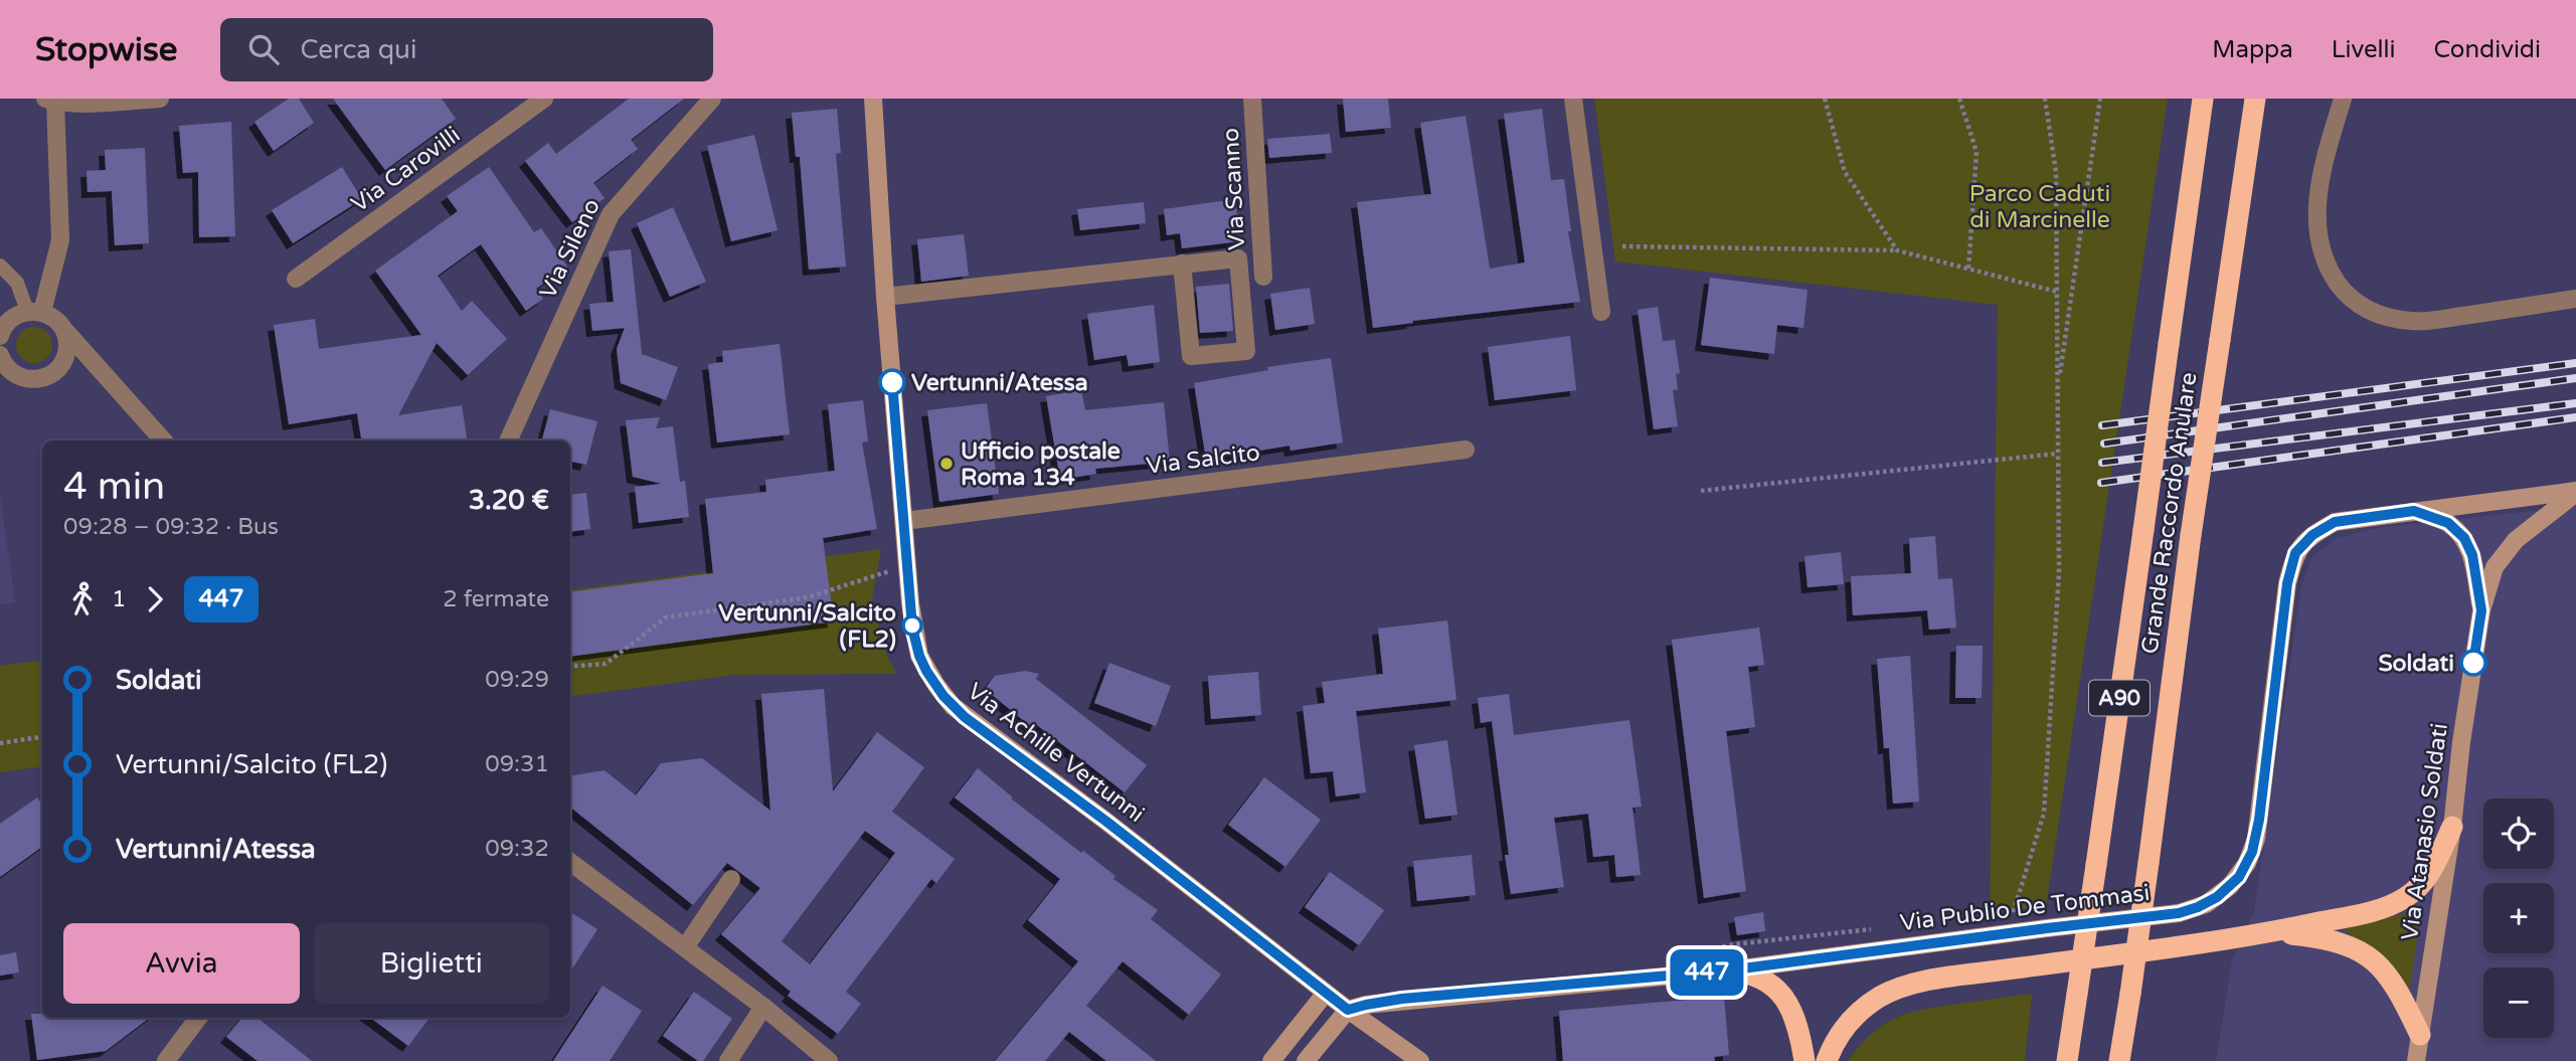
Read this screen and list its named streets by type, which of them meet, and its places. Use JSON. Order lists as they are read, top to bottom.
{
  "streets": {
    "highway": ["Grande Raccordo Anulare", "A90"],
    "street": [
      "Via Carovilli",
      "Via Scanno",
      "Via Sileno",
      "Via Salcito",
      "Via Achille Vertunni",
      "Via Atanasio Soldati",
      "Via Publio De Tommasi"
    ]
  },
  "crossings": [
    ["Via Salcito", "Via Achille Vertunni"],
    ["Via Achille Vertunni", "Via Publio De Tommasi"],
    ["Via Atanasio Soldati", "Via Publio De Tommasi"]
  ],
  "parks": ["Parco Caduti di Marcinelle"],
  "places": [
    "Vertunni/Atessa",
    "Ufficio postale Roma 134",
    "Vertunni/Salcito (FL2)",
    "Soldati"
  ],
  "lines": ["bus line 447"],
  "page": {
    "header": "Stopwise",
    "search": "Cerca qui",
    "nav": ["Mappa", "Livelli", "Condividi"],
    "on_map": "447",
    "heading": ["4 min", "09:28 – 09:32 · Bus", "3.20 €"],
    "legs": ["1", "447", "2 fermate"],
    "list": [
      {
        "name": "Soldati",
        "value": "09:29"
      },
      {
        "name": "Vertunni/Salcito (FL2)",
        "value": "09:31"
      },
      {
        "name": "Vertunni/Atessa",
        "value": "09:32"
      }
    ],
    "map_buttons": ["+", "−"],
    "buttons": ["Avvia", "Biglietti"]
  }
}
